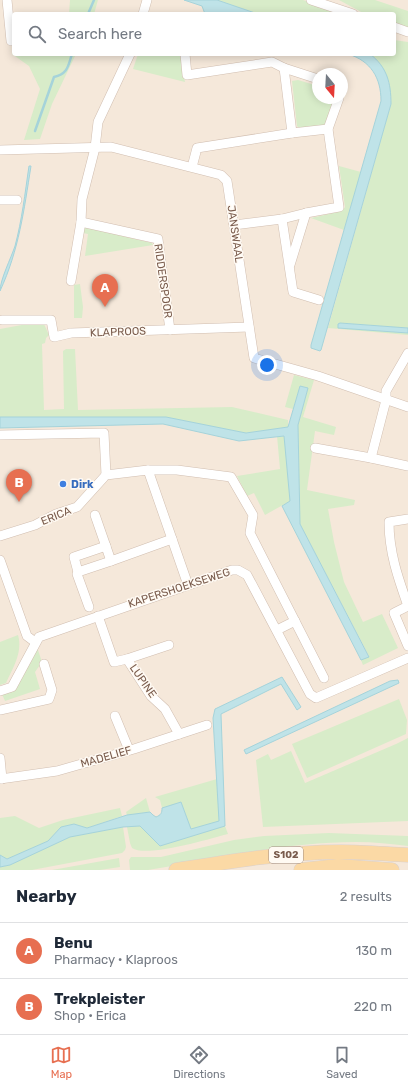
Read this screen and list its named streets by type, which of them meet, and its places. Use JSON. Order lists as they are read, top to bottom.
{
  "streets": {
    "main road": ["S102"],
    "street": [
      "JANSWAAL",
      "RIDDERSPOOR",
      "KLAPROOS",
      "ERICA",
      "KAPERSHOEKSEWEG",
      "LUPINE",
      "MADELIEF"
    ]
  },
  "crossings": [
    ["JANSWAAL", "KLAPROOS"],
    ["RIDDERSPOOR", "KLAPROOS"],
    ["KAPERSHOEKSEWEG", "LUPINE"],
    ["LUPINE", "MADELIEF"]
  ],
  "places": ["Dirk"],
  "north": "bottom",
  "page": {
    "search": "Search here",
    "pins": ["A", "B"],
    "heading": ["Nearby", "2 results"],
    "list": [
      {
        "mark": "A",
        "name": "Benu",
        "note": "Pharmacy · Klaproos",
        "value": "130 m"
      },
      {
        "mark": "B",
        "name": "Trekpleister",
        "note": "Shop · Erica",
        "value": "220 m"
      }
    ],
    "nav": ["Map", "Directions", "Saved"]
  }
}
